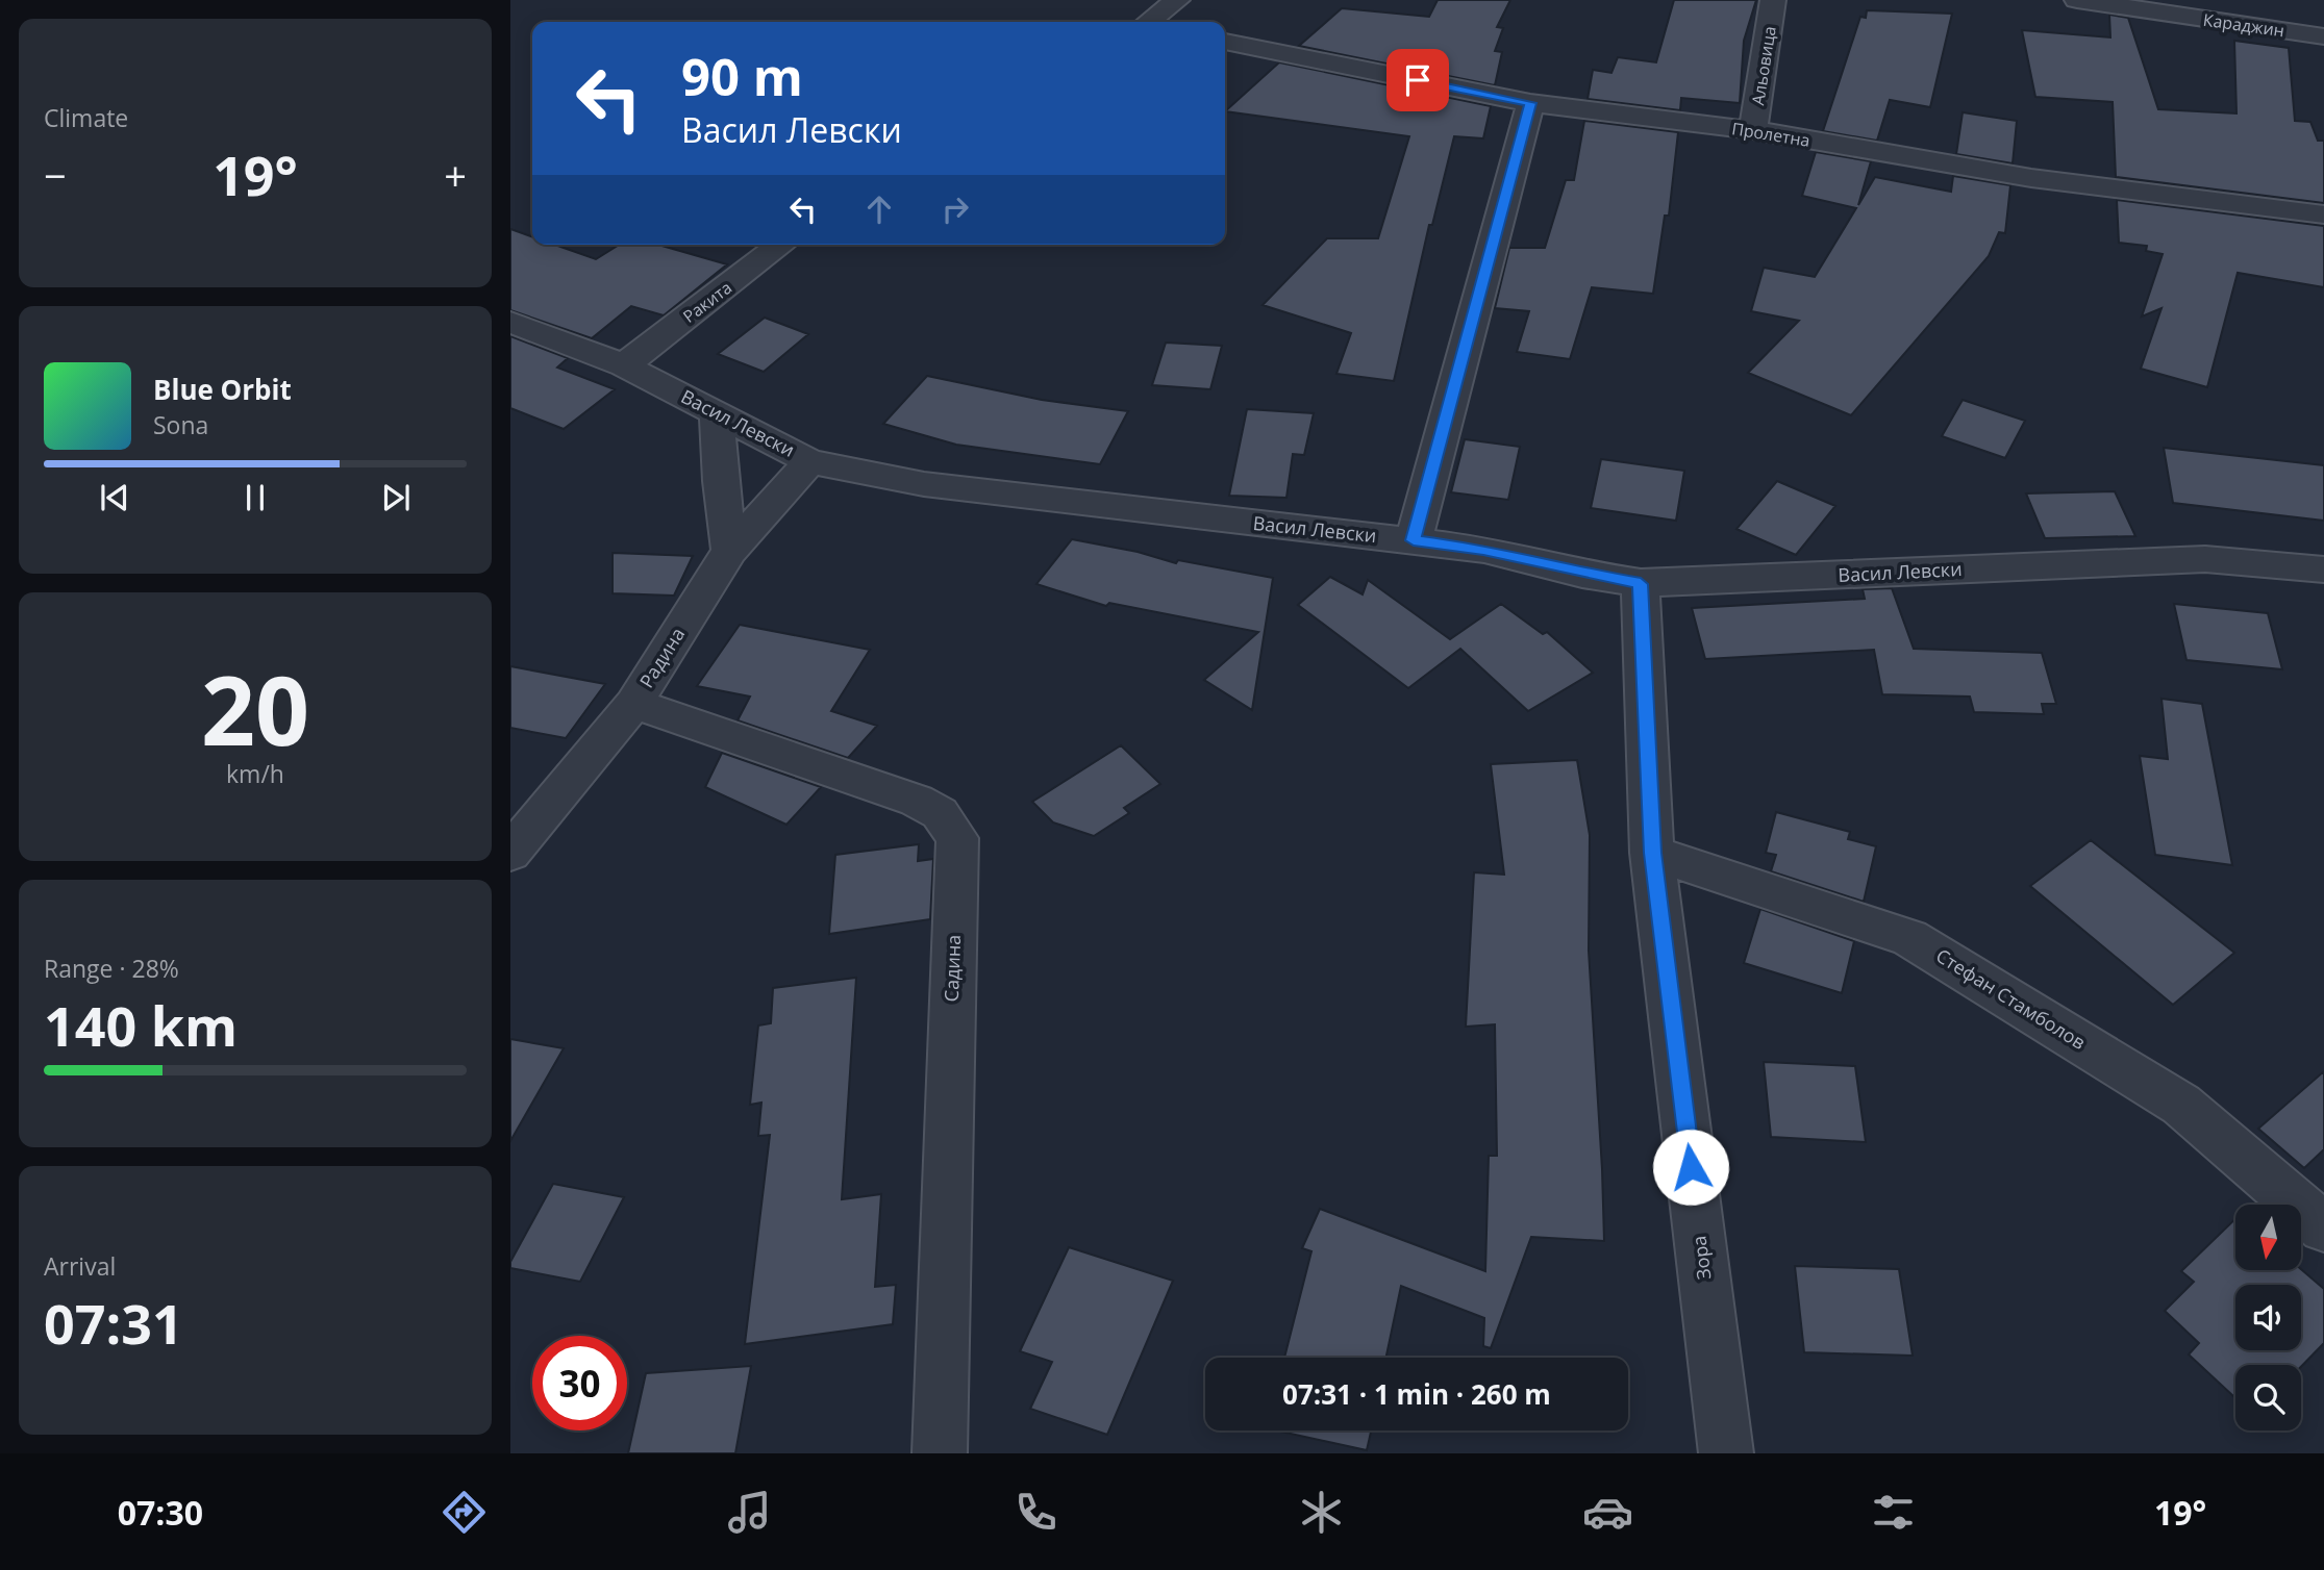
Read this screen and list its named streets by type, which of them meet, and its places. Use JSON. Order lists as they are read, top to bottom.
{
  "streets": {
    "street": [
      "Караджин",
      "Альовица",
      "Пролетна",
      "Ракита",
      "Васил Левски",
      "Радина",
      "Садина",
      "Стефан Стамболов",
      "Зора"
    ]
  },
  "crossings": [
    ["Альовица", "Пролетна"],
    ["Ракита", "Васил Левски"],
    ["Васил Левски", "Радина"],
    ["Васил Левски", "Зора"],
    ["Радина", "Садина"],
    ["Стефан Стамболов", "Зора"]
  ],
  "north": "bottom",
  "page": {
    "tile": [
      "Climate",
      ["20", "km/h"],
      ["Range · 28%", "140 km"],
      ["Arrival", "07:31"]
    ],
    "turn": ["90 m", "Васил Левски"],
    "heat": ["−", "19°", "+"],
    "song": ["Blue Orbit", "Sona"],
    "limit": "30",
    "trip": "07:31 · 1 min · 260 m",
    "tabs": ["07:30", "19°"]
  }
}
